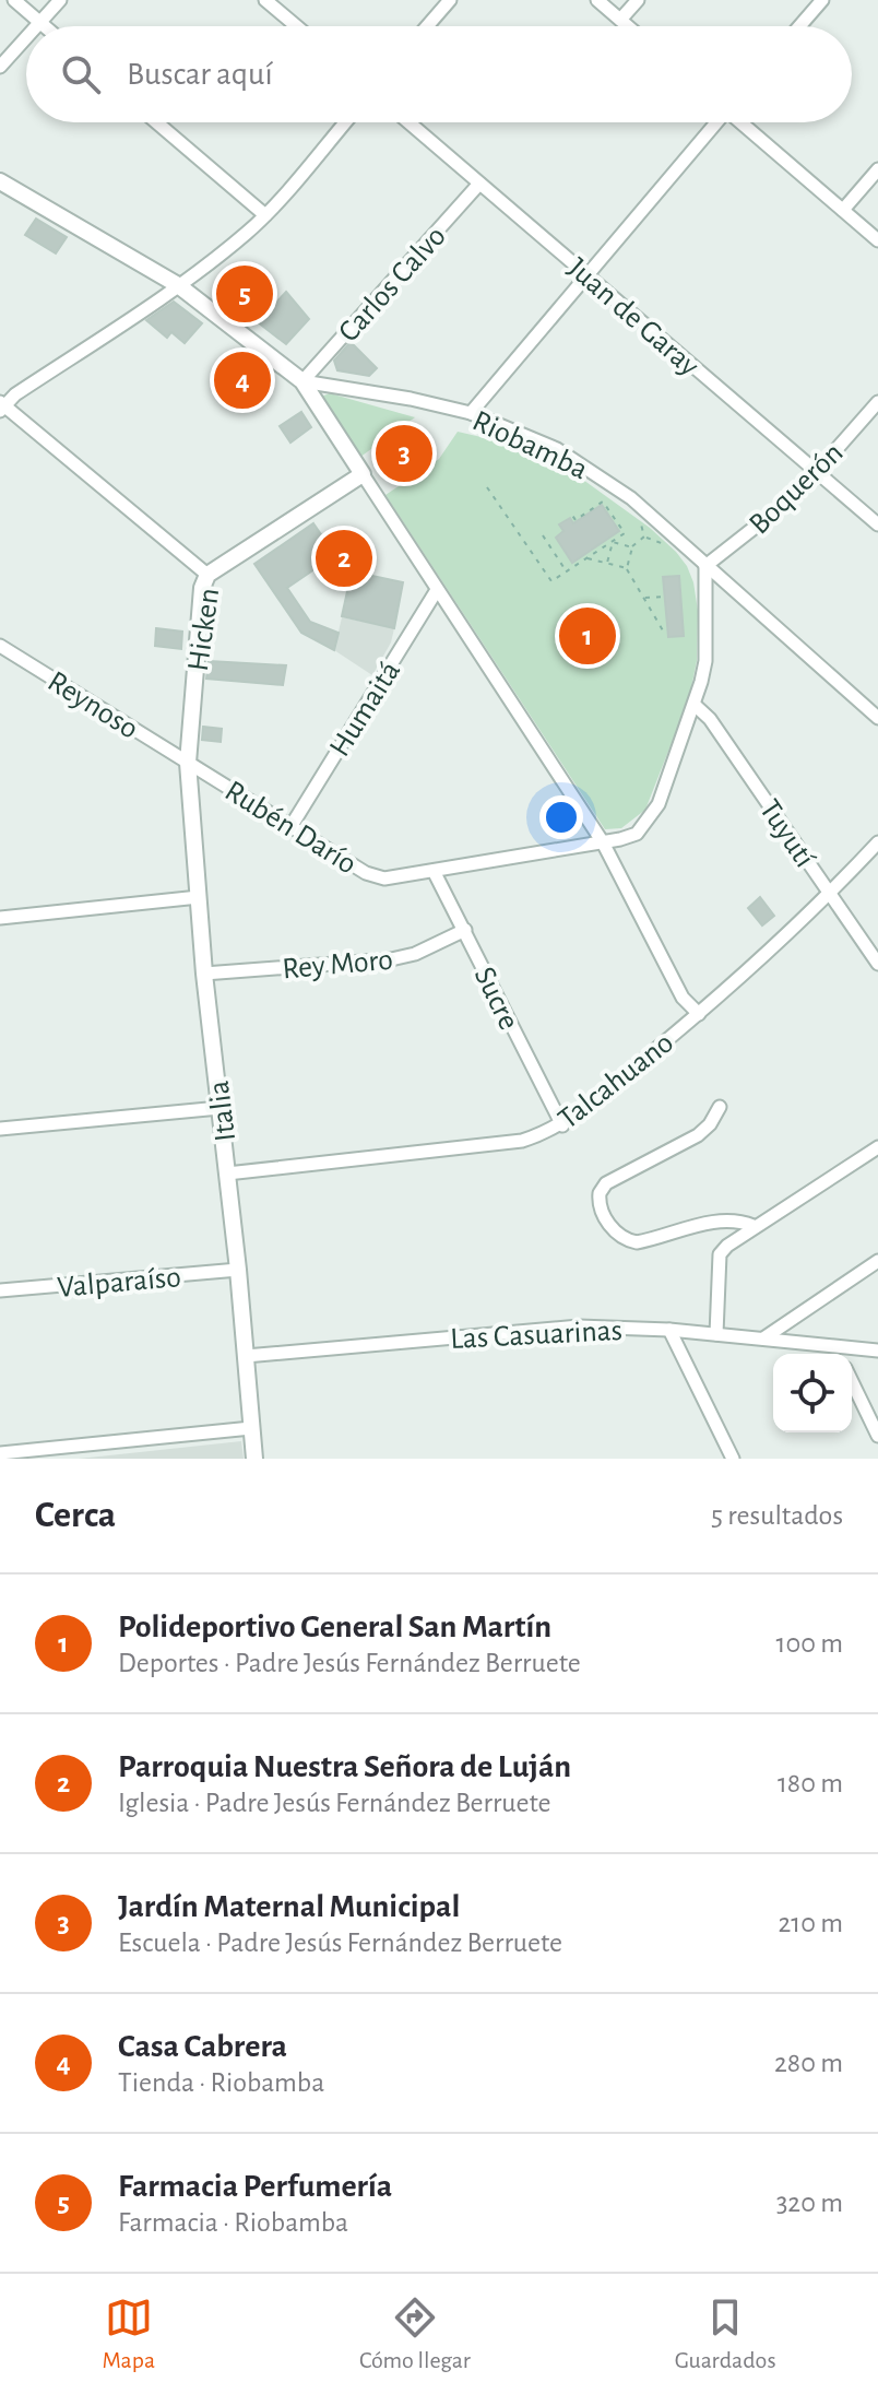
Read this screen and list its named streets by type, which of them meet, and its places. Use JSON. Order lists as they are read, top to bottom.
{
  "streets": {
    "street": [
      "Carlos Calvo",
      "Juan de Garay",
      "Riobamba",
      "Boquerón",
      "Hicken",
      "Reynoso",
      "Humaitá",
      "Rubén Darío",
      "Tuyutí",
      "Rey Moro",
      "Sucre",
      "Talcahuano",
      "Italia",
      "Valparaíso",
      "Las Casuarinas"
    ]
  },
  "crossings": [
    ["Carlos Calvo", "Juan de Garay"],
    ["Carlos Calvo", "Riobamba"],
    ["Juan de Garay", "Boquerón"],
    ["Riobamba", "Boquerón"],
    ["Riobamba", "Rubén Darío"],
    ["Boquerón", "Rubén Darío"],
    ["Hicken", "Reynoso"],
    ["Hicken", "Rubén Darío"],
    ["Hicken", "Italia"],
    ["Reynoso", "Rubén Darío"],
    ["Reynoso", "Italia"],
    ["Humaitá", "Rubén Darío"],
    ["Rubén Darío", "Tuyutí"],
    ["Rubén Darío", "Sucre"],
    ["Rubén Darío", "Italia"],
    ["Tuyutí", "Talcahuano"],
    ["Rey Moro", "Sucre"],
    ["Rey Moro", "Italia"],
    ["Sucre", "Talcahuano"],
    ["Talcahuano", "Italia"],
    ["Italia", "Valparaíso"],
    ["Italia", "Las Casuarinas"]
  ],
  "page": {
    "search": "Buscar aquí",
    "pins": [
      "5",
      "4",
      "3",
      "2",
      "1"
    ],
    "heading": ["Cerca", "5 resultados"],
    "list": [
      {
        "mark": "1",
        "name": "Polideportivo General San Martín",
        "note": "Deportes · Padre Jesús Fernández Berruete",
        "value": "100 m"
      },
      {
        "mark": "2",
        "name": "Parroquia Nuestra Señora de Luján",
        "note": "Iglesia · Padre Jesús Fernández Berruete",
        "value": "180 m"
      },
      {
        "mark": "3",
        "name": "Jardín Maternal Municipal",
        "note": "Escuela · Padre Jesús Fernández Berruete",
        "value": "210 m"
      },
      {
        "mark": "4",
        "name": "Casa Cabrera",
        "note": "Tienda · Riobamba",
        "value": "280 m"
      },
      {
        "mark": "5",
        "name": "Farmacia Perfumería",
        "note": "Farmacia · Riobamba",
        "value": "320 m"
      }
    ],
    "nav": ["Mapa", "Cómo llegar", "Guardados"]
  }
}
